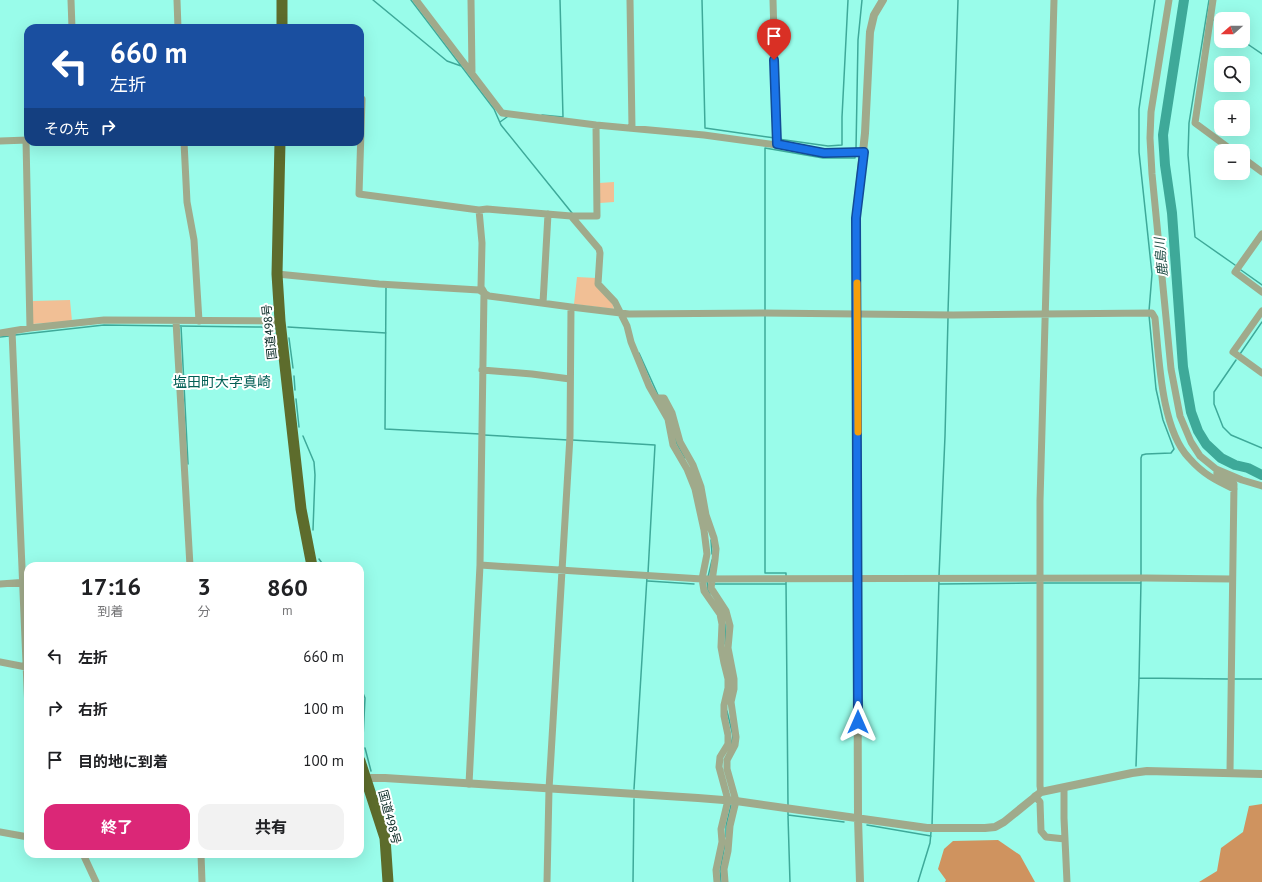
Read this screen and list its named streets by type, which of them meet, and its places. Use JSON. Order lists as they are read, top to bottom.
{
  "streets": {
    "highway": ["国道498号"]
  },
  "districts": ["塩田町大字真崎"],
  "water": ["鹿島川"],
  "north": "left",
  "page": {
    "map_buttons": ["+", "−"],
    "turn": ["660 m", "左折"],
    "then": "その先",
    "eta": [
      "17:16",
      "到着",
      "3",
      "分",
      "860",
      "m"
    ],
    "list": [
      {
        "name": "左折",
        "value": "660 m"
      },
      {
        "name": "右折",
        "value": "100 m"
      },
      {
        "name": "目的地に到着",
        "value": "100 m"
      }
    ],
    "buttons": ["終了", "共有"]
  }
}
